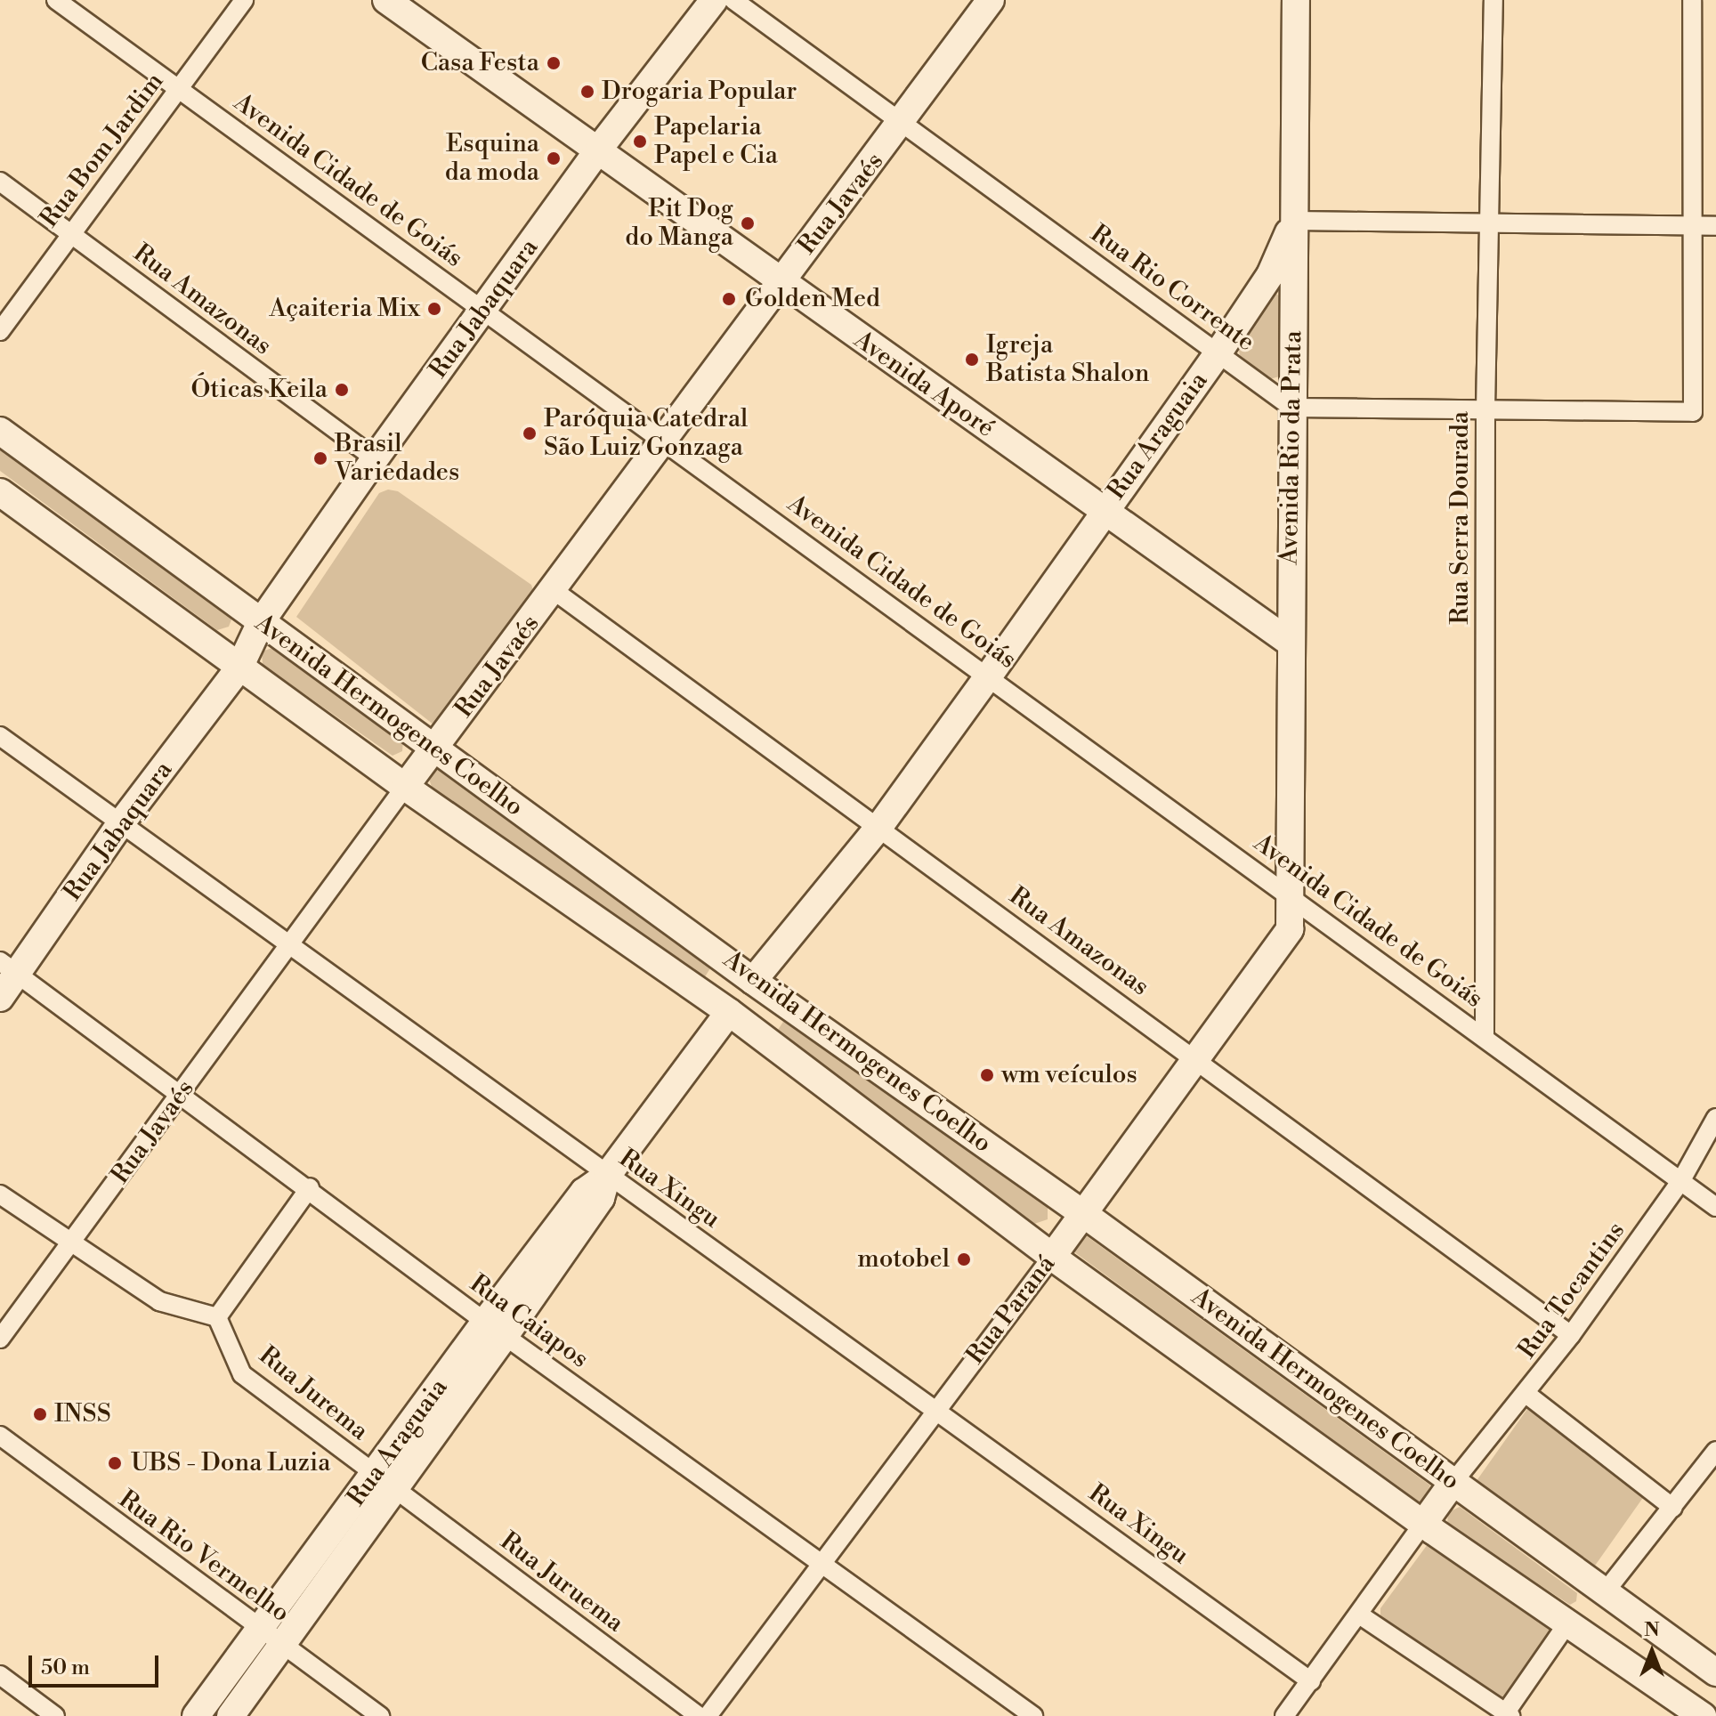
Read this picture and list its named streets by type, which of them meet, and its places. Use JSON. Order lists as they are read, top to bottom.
{
  "streets": {
    "main road": [
      "Rua Javaés",
      "Rua Jabaquara",
      "Avenida Aporé",
      "Rua Araguaia",
      "Avenida Rio da Prata",
      "Avenida Hermogenes Coelho",
      "Rua Paraná"
    ],
    "street": [
      "Rua Bom Jardim",
      "Avenida Cidade de Goiás",
      "Rua Rio Corrente",
      "Rua Amazonas",
      "Rua Serra Dourada",
      "Rua Xingu",
      "Rua Tocantins",
      "Rua Caiapos",
      "Rua Jurema",
      "Rua Rio Vermelho",
      "Rua Juruema"
    ]
  },
  "crossings": [
    ["Rua Bom Jardim", "Avenida Cidade de Goiás"],
    ["Rua Bom Jardim", "Rua Amazonas"],
    ["Avenida Cidade de Goiás", "Rua Javaés"],
    ["Avenida Cidade de Goiás", "Rua Jabaquara"],
    ["Avenida Cidade de Goiás", "Rua Araguaia"],
    ["Avenida Cidade de Goiás", "Avenida Rio da Prata"],
    ["Avenida Cidade de Goiás", "Rua Serra Dourada"],
    ["Avenida Cidade de Goiás", "Rua Tocantins"],
    ["Avenida Cidade de Goiás", "Rua Paraná"],
    ["Rua Javaés", "Rua Rio Corrente"],
    ["Rua Javaés", "Rua Amazonas"],
    ["Rua Javaés", "Avenida Aporé"],
    ["Rua Javaés", "Avenida Hermogenes Coelho"],
    ["Rua Javaés", "Rua Xingu"],
    ["Rua Javaés", "Rua Caiapos"],
    ["Rua Rio Corrente", "Rua Araguaia"],
    ["Rua Rio Corrente", "Avenida Rio da Prata"],
    ["Rua Amazonas", "Rua Jabaquara"],
    ["Rua Amazonas", "Rua Araguaia"],
    ["Rua Amazonas", "Rua Tocantins"],
    ["Rua Amazonas", "Rua Paraná"],
    ["Rua Jabaquara", "Avenida Aporé"],
    ["Rua Jabaquara", "Avenida Hermogenes Coelho"],
    ["Rua Jabaquara", "Rua Xingu"],
    ["Rua Jabaquara", "Rua Caiapos"],
    ["Avenida Aporé", "Rua Araguaia"],
    ["Avenida Aporé", "Avenida Rio da Prata"],
    ["Rua Araguaia", "Avenida Rio da Prata"],
    ["Rua Araguaia", "Avenida Hermogenes Coelho"],
    ["Rua Araguaia", "Rua Xingu"],
    ["Rua Araguaia", "Rua Caiapos"],
    ["Rua Araguaia", "Rua Jurema"],
    ["Rua Araguaia", "Rua Rio Vermelho"],
    ["Rua Araguaia", "Rua Juruema"],
    ["Avenida Rio da Prata", "Rua Paraná"],
    ["Avenida Hermogenes Coelho", "Rua Tocantins"],
    ["Avenida Hermogenes Coelho", "Rua Paraná"],
    ["Rua Xingu", "Rua Paraná"],
    ["Rua Paraná", "Rua Caiapos"],
    ["Rua Jurema", "Rua Juruema"]
  ],
  "places": [
    "Casa Festa",
    "Drogaria Popular",
    "Papelaria Papel e Cia",
    "Esquina da moda",
    "Pit Dog do Manga",
    "Golden Med",
    "Açaiteria Mix",
    "Igreja Batista Shalon",
    "Óticas Keila",
    "Paróquia Catedral São Luiz Gonzaga",
    "Brasil Variedades",
    "wm veículos",
    "motobel",
    "INSS",
    "UBS - Dona Luzia"
  ],
  "scale_bar": "50 m",
  "north": "top"
}
